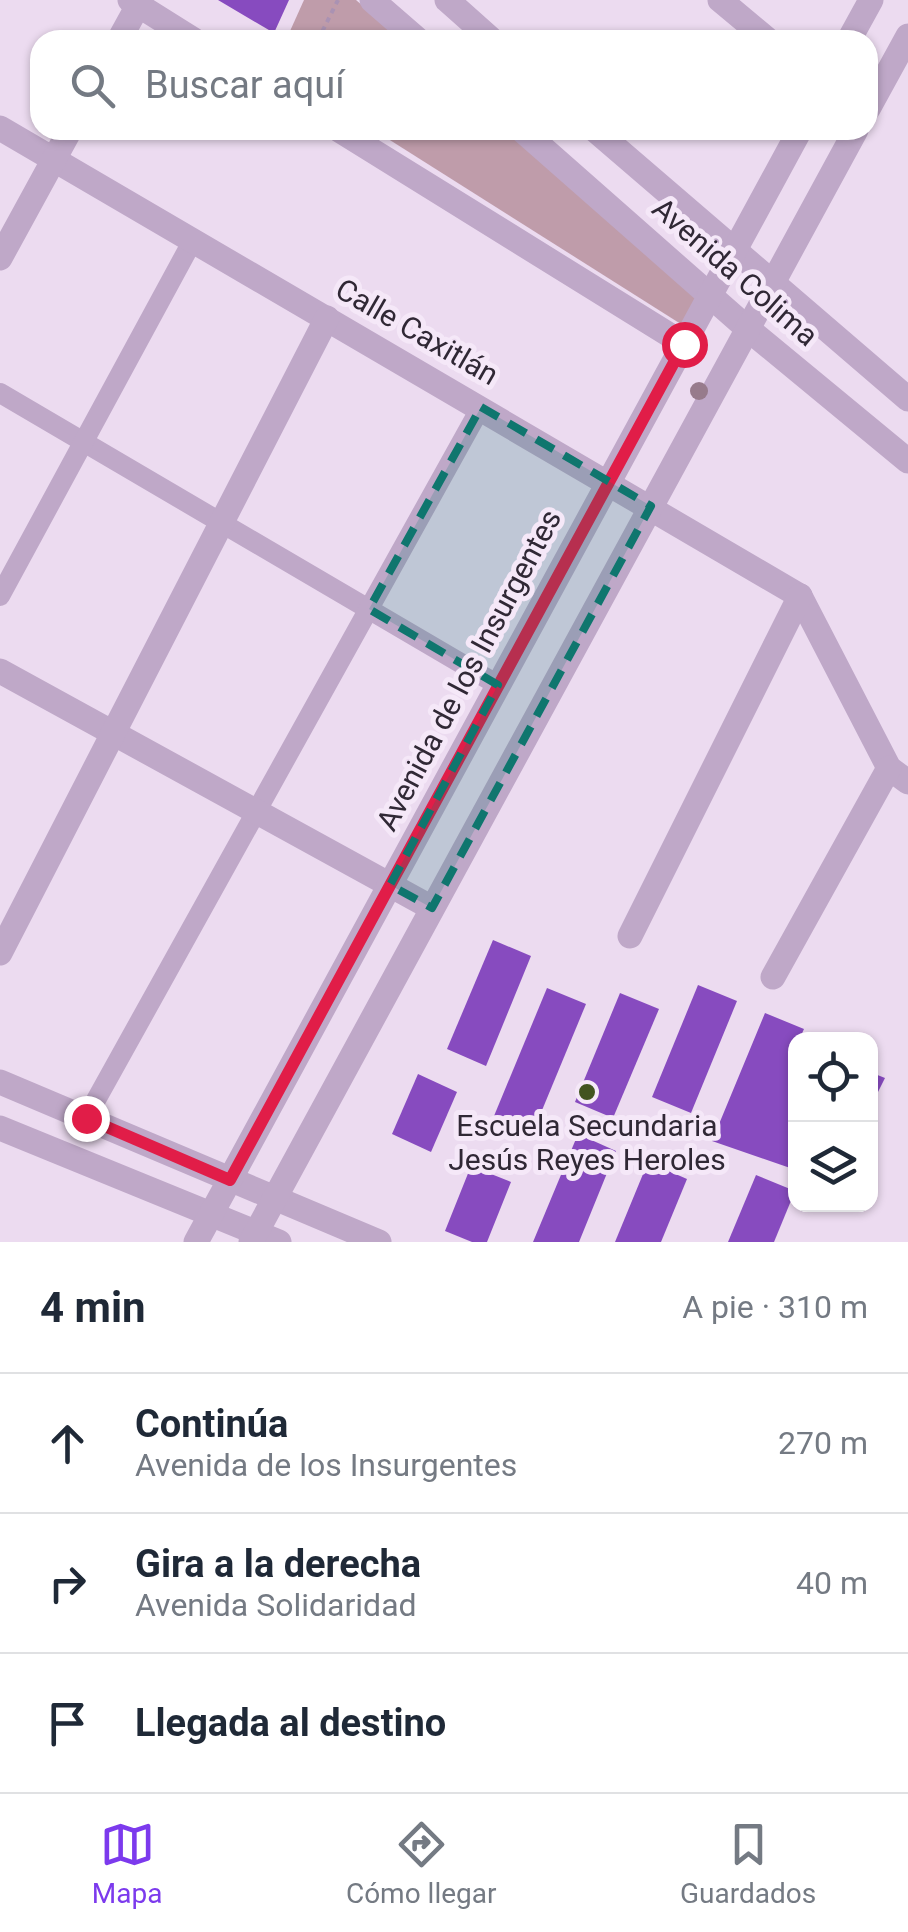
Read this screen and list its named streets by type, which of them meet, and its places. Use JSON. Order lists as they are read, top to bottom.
{
  "streets": {
    "street": ["Avenida Colima", "Calle Caxitlán", "Avenida de los Insurgentes"]
  },
  "crossings": [
    ["Avenida Colima", "Avenida de los Insurgentes"],
    ["Calle Caxitlán", "Avenida de los Insurgentes"]
  ],
  "places": ["Escuela Secundaria Jesús Reyes Heroles"],
  "page": {
    "search": "Buscar aquí",
    "heading": ["4 min", "A pie · 310 m"],
    "list": [
      ["Continúa", "Avenida de los Insurgentes", "270 m"],
      ["Gira a la derecha", "Avenida Solidaridad", "40 m"],
      "Llegada al destino"
    ],
    "nav": ["Mapa", "Cómo llegar", "Guardados"]
  }
}
